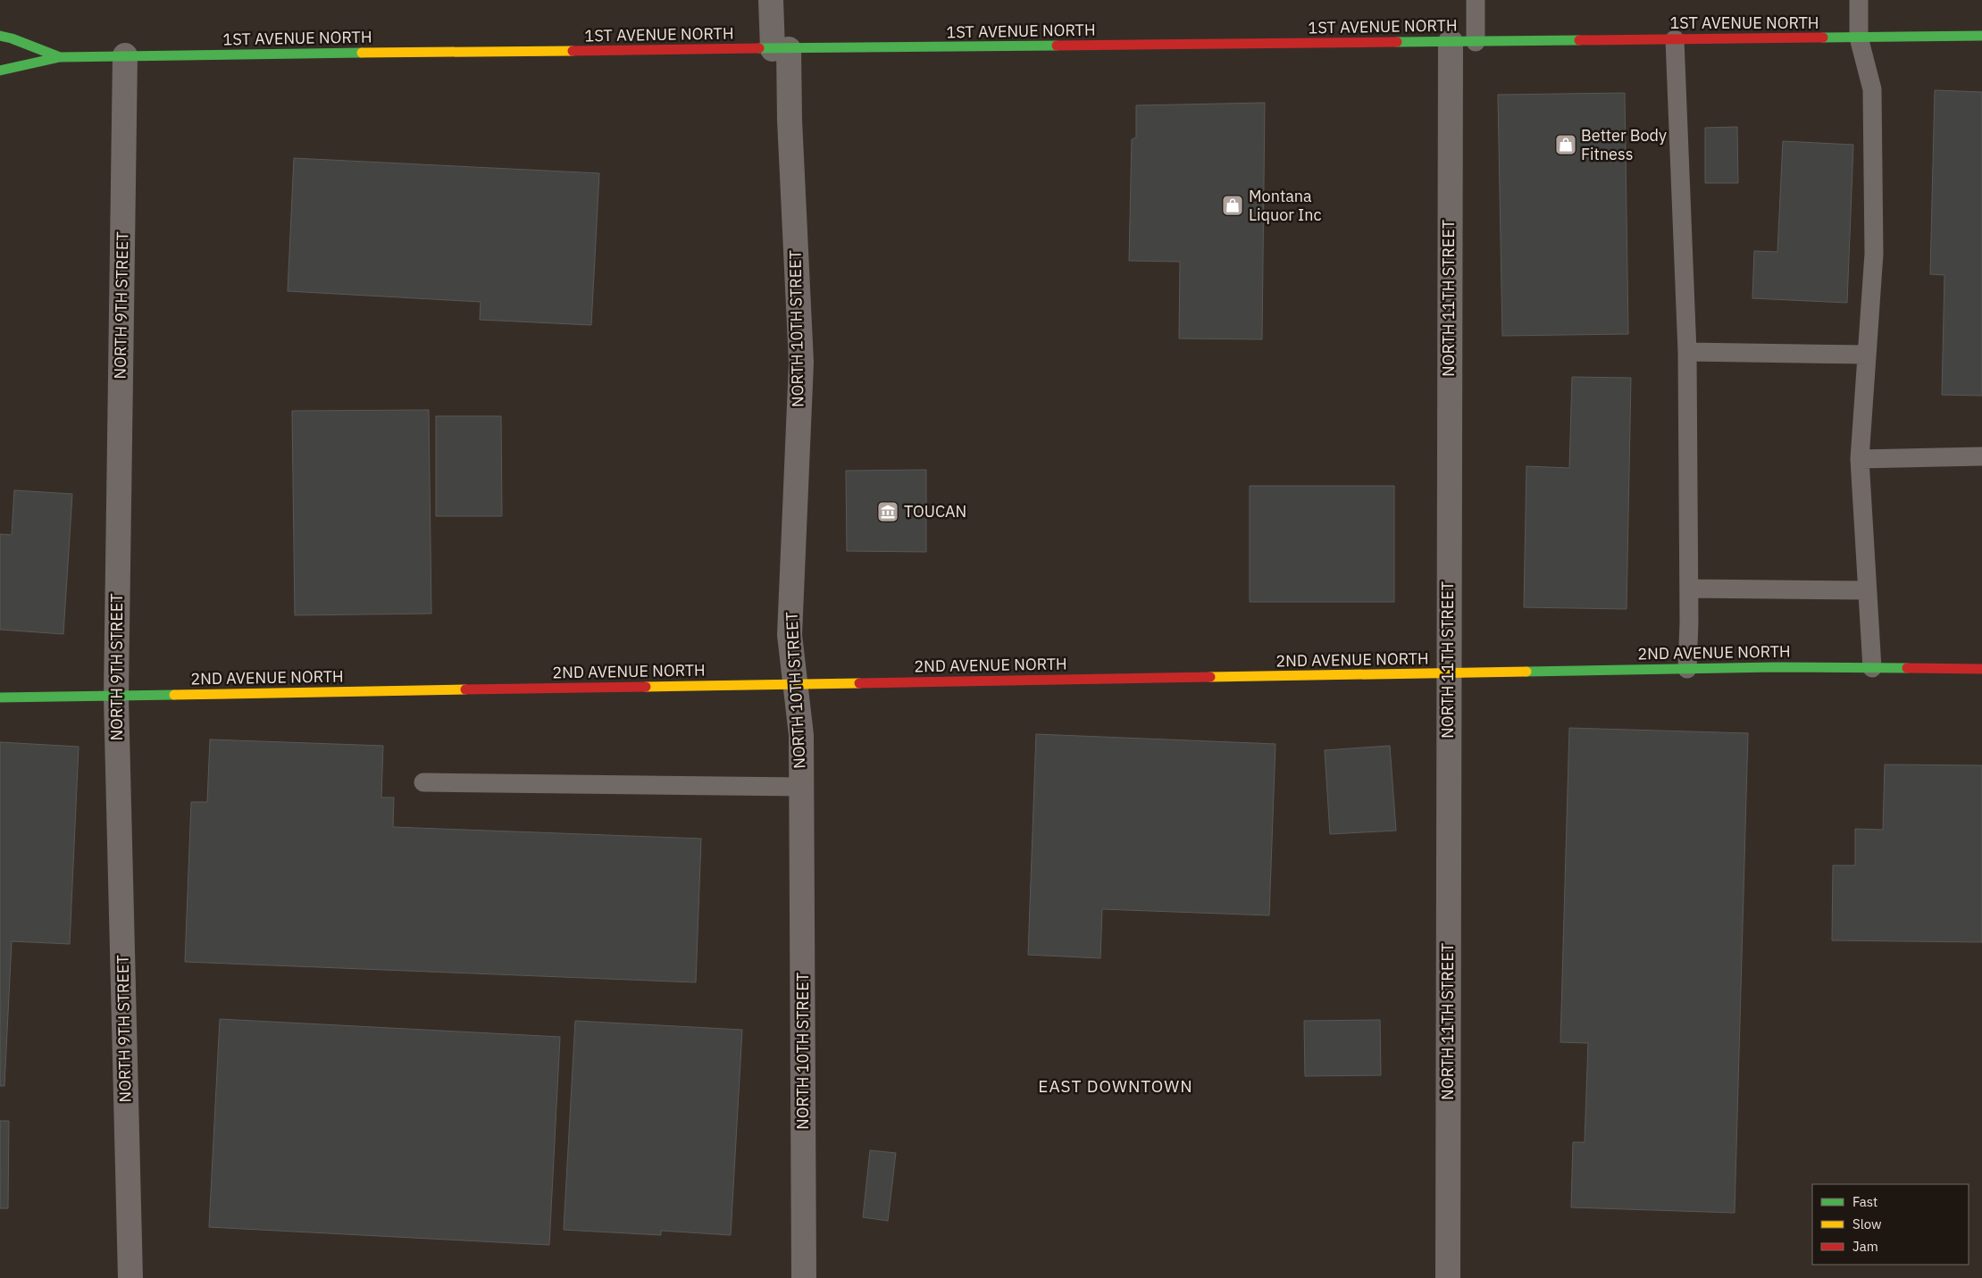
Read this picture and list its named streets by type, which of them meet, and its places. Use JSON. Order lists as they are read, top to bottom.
{
  "streets": {
    "main road": ["1ST AVENUE NORTH", "2ND AVENUE NORTH"],
    "street": ["NORTH 11TH STREET", "NORTH 9TH STREET", "NORTH 10TH STREET"]
  },
  "crossings": [
    ["1ST AVENUE NORTH", "NORTH 11TH STREET"],
    ["1ST AVENUE NORTH", "NORTH 9TH STREET"],
    ["1ST AVENUE NORTH", "NORTH 10TH STREET"],
    ["NORTH 11TH STREET", "2ND AVENUE NORTH"],
    ["NORTH 9TH STREET", "2ND AVENUE NORTH"],
    ["NORTH 10TH STREET", "2ND AVENUE NORTH"]
  ],
  "districts": ["EAST DOWNTOWN"],
  "places": {
    "shop": ["Better Body Fitness", "Montana Liquor Inc"],
    "museum": ["TOUCAN"]
  },
  "legend": ["Fast", "Slow", "Jam"]
}
